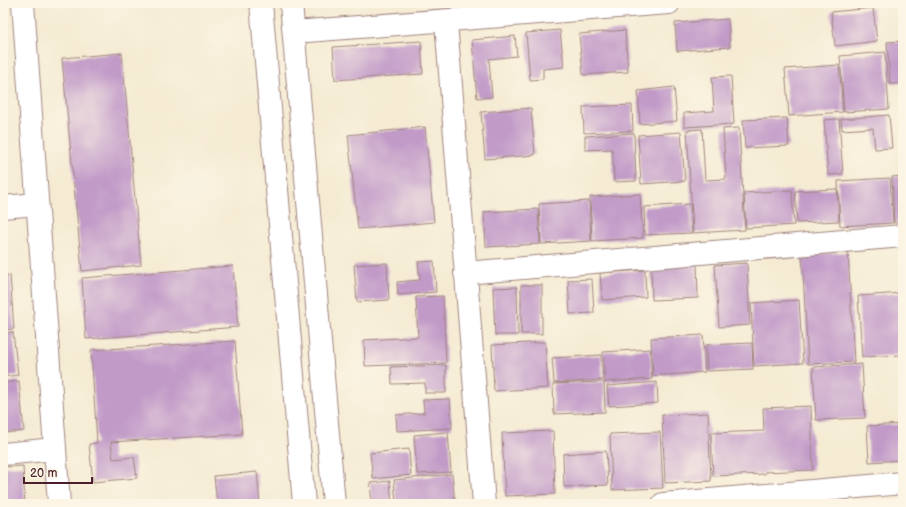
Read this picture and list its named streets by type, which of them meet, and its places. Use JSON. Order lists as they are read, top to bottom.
{
  "scale_bar": "20 m"
}
